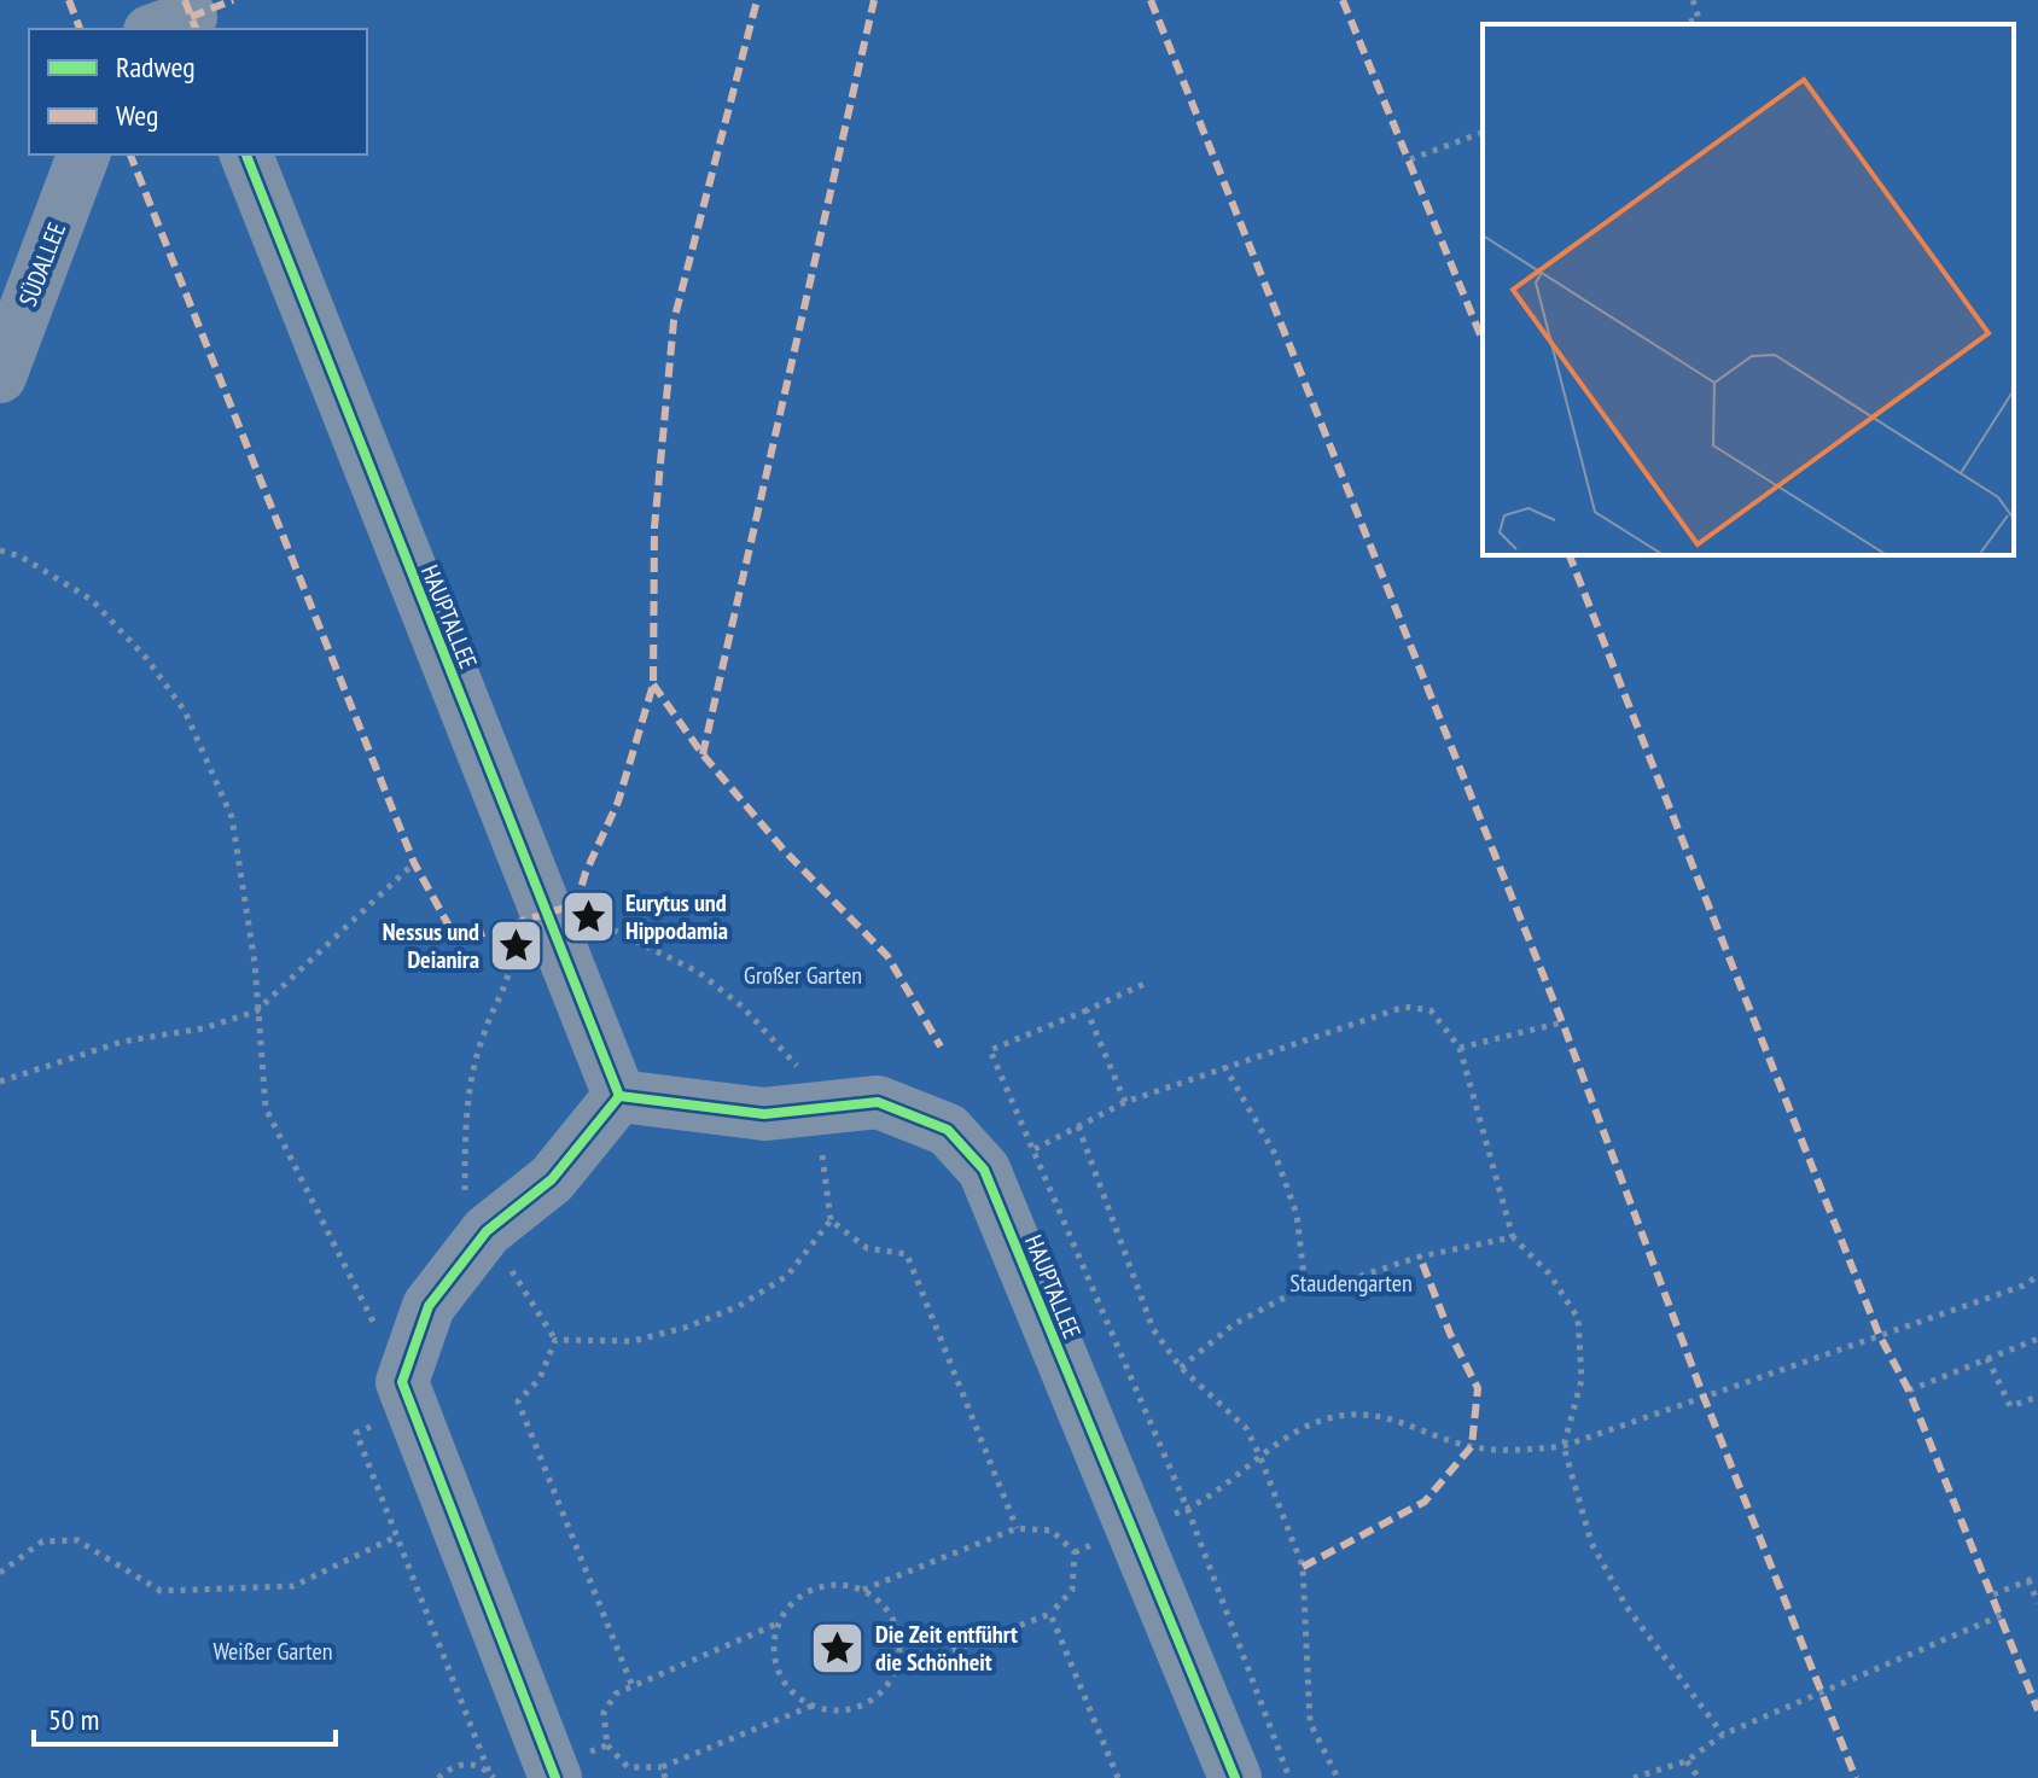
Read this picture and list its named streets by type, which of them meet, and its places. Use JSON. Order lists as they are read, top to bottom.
{
  "streets": {
    "street": ["SÜDALLEE", "HAUPTALLEE"]
  },
  "parks": ["Großer Garten", "Staudengarten", "Weißer Garten"],
  "places": {
    "place": ["Eurytus und Hippodamia", "Nessus und Deianira", "Die Zeit entführt die Schönheit"]
  },
  "legend": ["Radweg", "Weg"],
  "scale_bar": "50 m"
}
